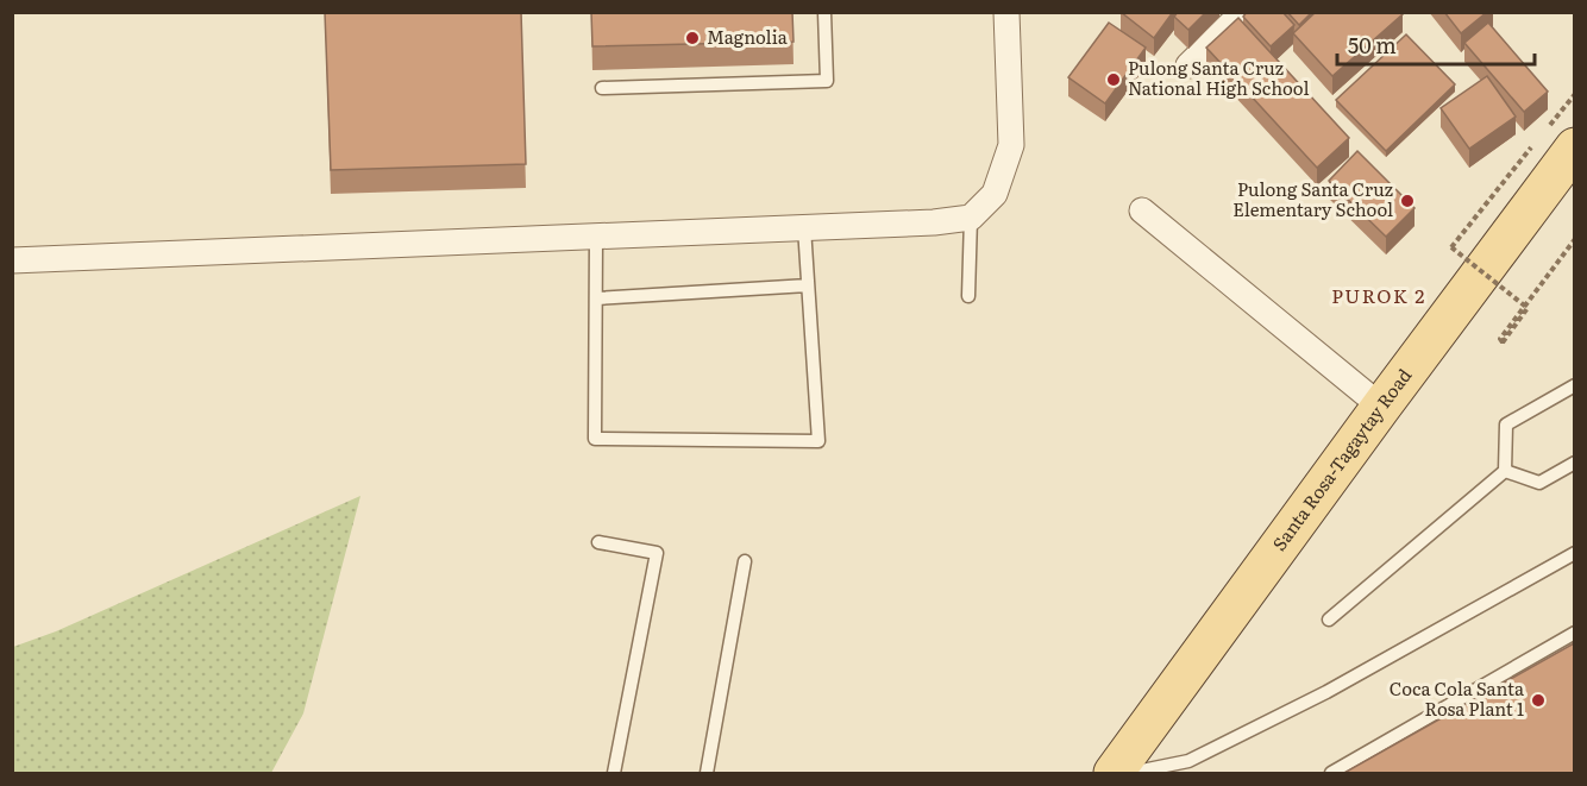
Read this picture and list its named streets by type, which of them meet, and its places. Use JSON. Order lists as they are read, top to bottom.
{
  "streets": {
    "main road": ["Santa Rosa-Tagaytay Road"]
  },
  "districts": ["PUROK 2"],
  "places": [
    "Magnolia",
    "Pulong Santa Cruz National High School",
    "Pulong Santa Cruz Elementary School",
    "Coca Cola Santa Rosa Plant 1"
  ],
  "scale_bar": "50 m"
}
